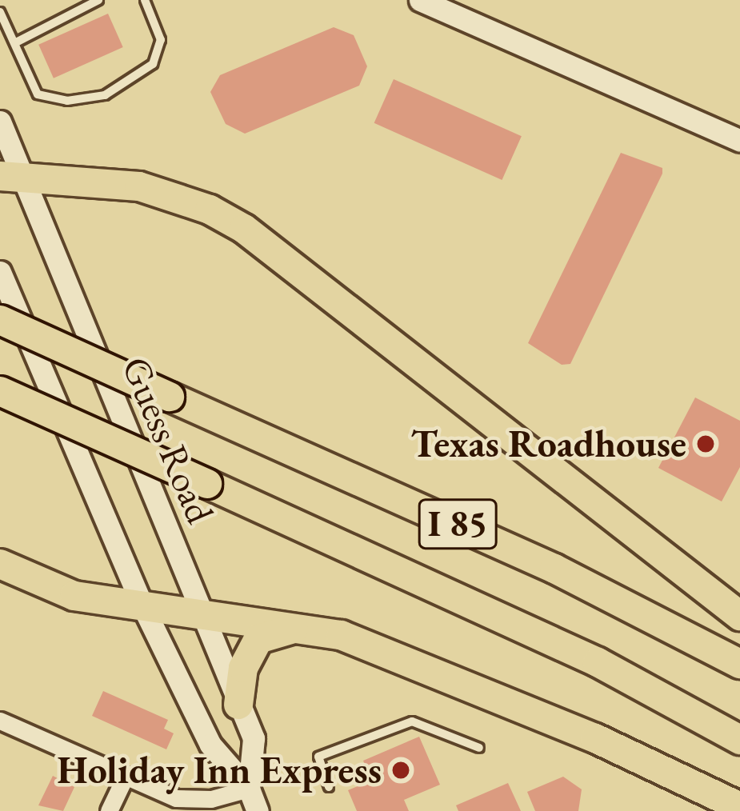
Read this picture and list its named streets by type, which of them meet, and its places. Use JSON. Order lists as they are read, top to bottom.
{
  "streets": {
    "highway": ["I 85"],
    "main road": ["Guess Road"]
  },
  "places": ["Texas Roadhouse", "Holiday Inn Express"]
}
